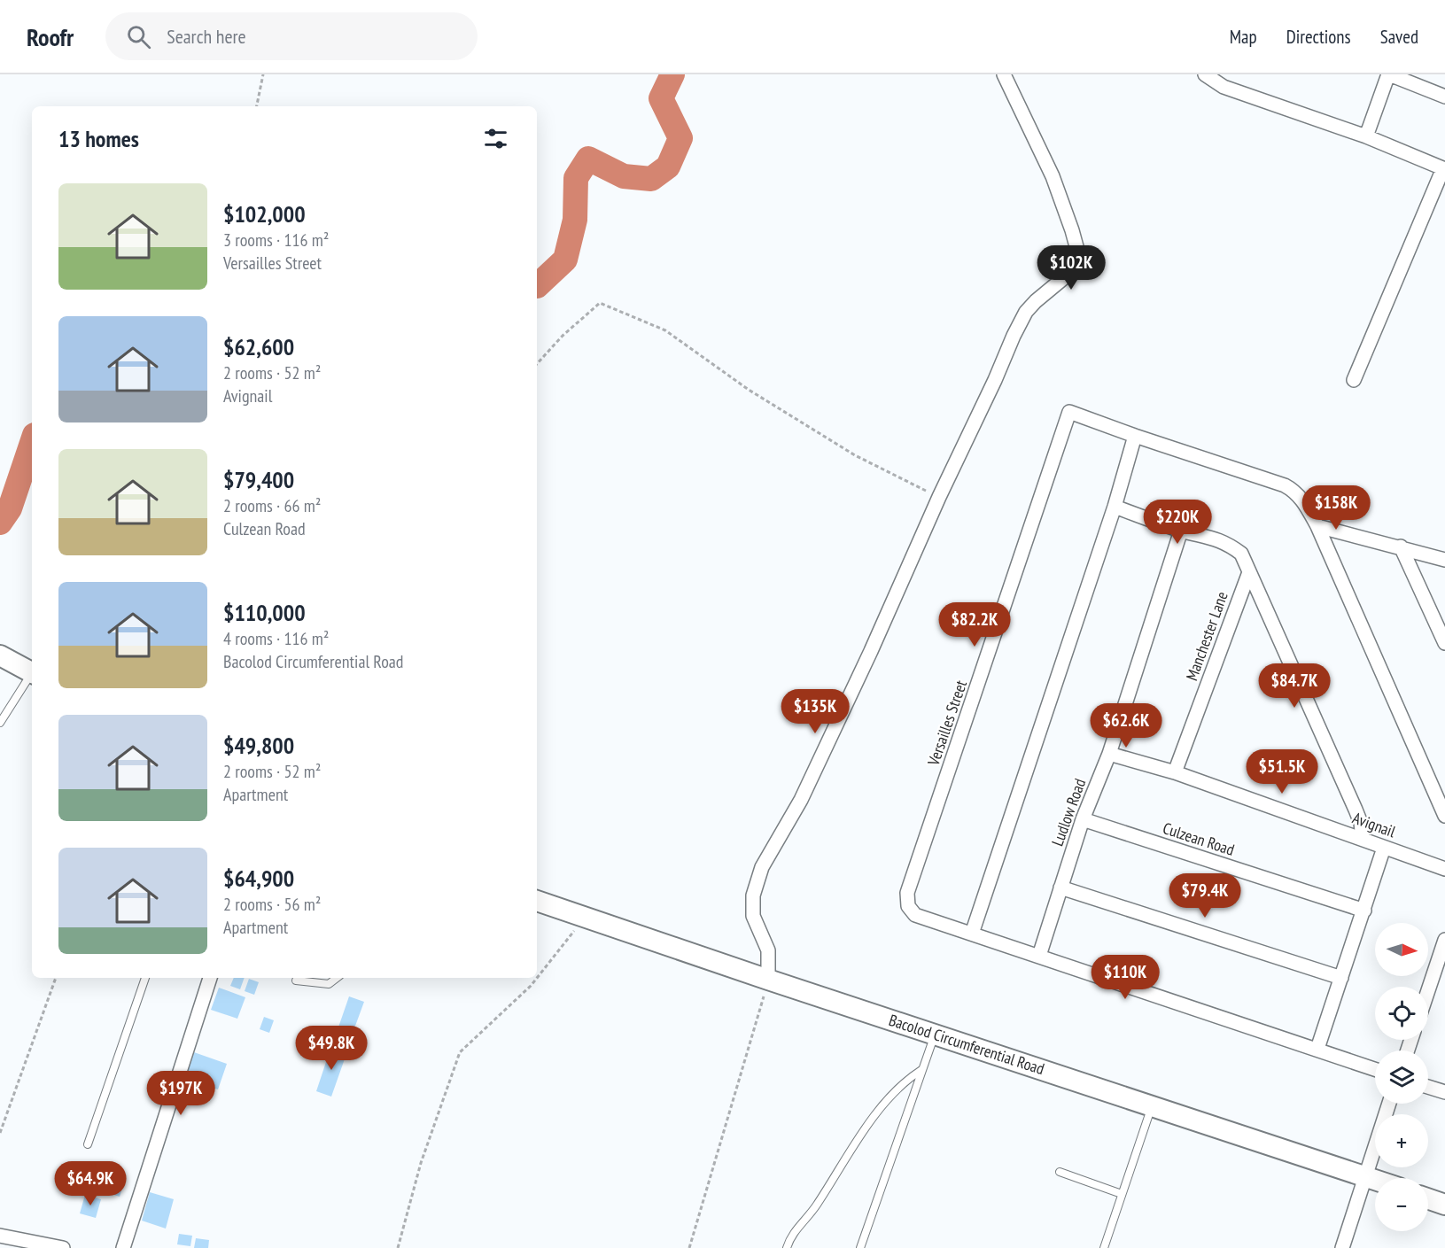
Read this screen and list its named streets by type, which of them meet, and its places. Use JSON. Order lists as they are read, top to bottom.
{
  "streets": {
    "main road": ["Bacolod Circumferential Road"],
    "street": [
      "Manchester Lane",
      "Versailles Street",
      "Ludlow Road",
      "Avignail",
      "Culzean Road"
    ]
  },
  "crossings": [
    ["Manchester Lane", "Avignail"],
    ["Ludlow Road", "Avignail"],
    ["Ludlow Road", "Culzean Road"]
  ],
  "north": "right",
  "page": {
    "header": "Roofr",
    "search": "Search here",
    "nav": ["Map", "Directions", "Saved"],
    "heading": "13 homes",
    "list": [
      {
        "name": "$102,000",
        "note": "3 rooms · 116 m² · Versailles Street"
      },
      {
        "name": "$62,600",
        "note": "2 rooms · 52 m² · Avignail"
      },
      {
        "name": "$79,400",
        "note": "2 rooms · 66 m² · Culzean Road"
      },
      {
        "name": "$110,000",
        "note": "4 rooms · 116 m² · Bacolod Circumferential Road"
      },
      {
        "name": "$49,800",
        "note": "2 rooms · 52 m² · Apartment"
      },
      {
        "name": "$64,900",
        "note": "2 rooms · 56 m² · Apartment"
      }
    ],
    "price": [
      "$102K",
      "$158K",
      "$220K",
      "$82.2K",
      "$84.7K",
      "$135K",
      "$62.6K",
      "$51.5K",
      "$79.4K",
      "$110K",
      "$49.8K",
      "$197K",
      "$64.9K"
    ],
    "map_buttons": ["+", "−"]
  }
}
